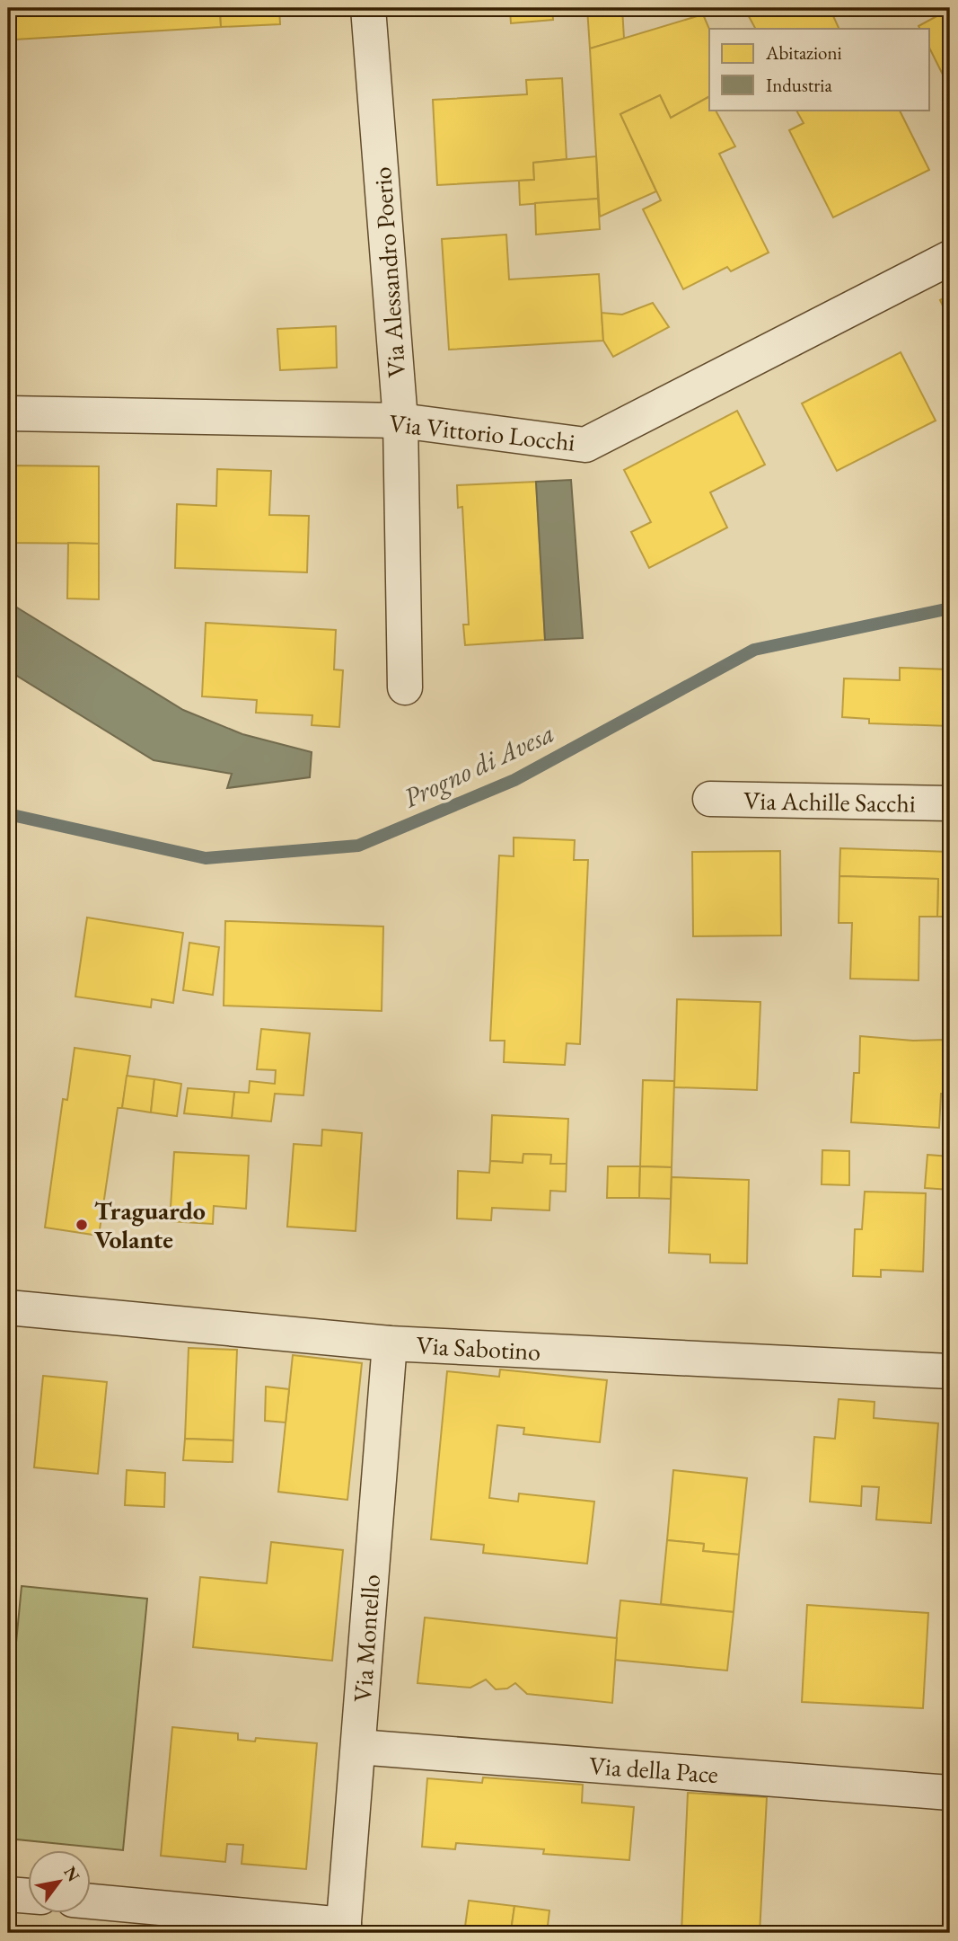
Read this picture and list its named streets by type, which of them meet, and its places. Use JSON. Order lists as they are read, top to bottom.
{
  "streets": {
    "street": [
      "Via Alessandro Poerio",
      "Via Vittorio Locchi",
      "Via Achille Sacchi",
      "Via Sabotino",
      "Via Montello",
      "Via della Pace"
    ]
  },
  "crossings": [
    ["Via Alessandro Poerio", "Via Vittorio Locchi"],
    ["Via Sabotino", "Via Montello"],
    ["Via Montello", "Via della Pace"]
  ],
  "water": ["Progno di Avesa"],
  "places": ["Traguardo Volante"],
  "legend": ["Abitazioni", "Industria"],
  "north": "top right"
}
